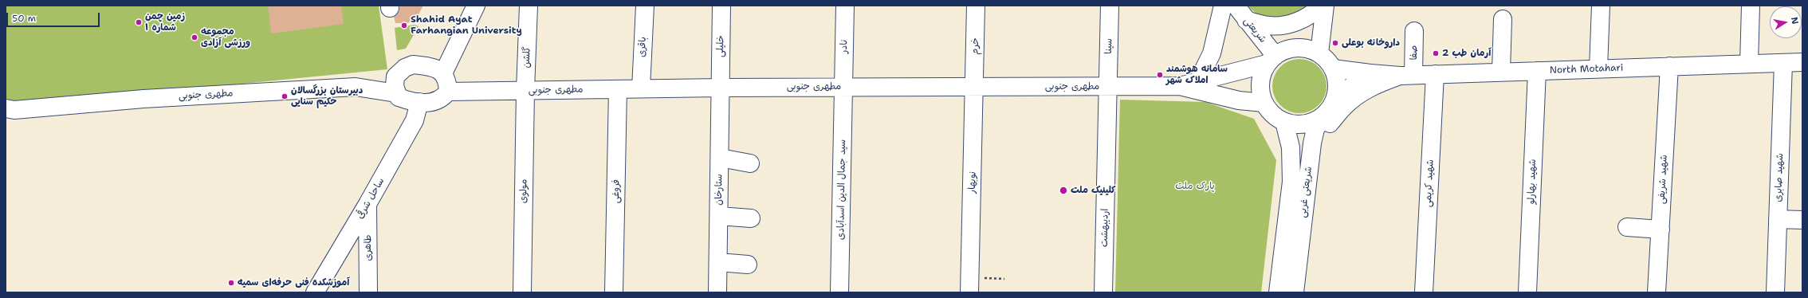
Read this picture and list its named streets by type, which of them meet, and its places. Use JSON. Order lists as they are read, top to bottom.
{
  "streets": {
    "street": [
      "شریعتی",
      "خلیلی",
      "نادر",
      "خرم",
      "سینا",
      "باقری",
      "صفا",
      "گلشن",
      "North Motahari",
      "مطهری جنوبی",
      "شهید صابری",
      "شهید شریفی",
      "شهید بهارلو",
      "نوبهار",
      "شهید کریمی",
      "ستارخان",
      "سید جمال الدین اسدآبادی",
      "مولوی",
      "فروغی",
      "شریعتی غربی",
      "ساحل شرقی",
      "اردیبهشت",
      "طاهری"
    ]
  },
  "crossings": [
    ["شریعتی", "North Motahari"],
    ["شریعتی", "شریعتی غربی"],
    ["خلیلی", "مطهری جنوبی"],
    ["خلیلی", "ستارخان"],
    ["نادر", "مطهری جنوبی"],
    ["نادر", "سید جمال الدین اسدآبادی"],
    ["خرم", "مطهری جنوبی"],
    ["خرم", "نوبهار"],
    ["سینا", "مطهری جنوبی"],
    ["سینا", "اردیبهشت"],
    ["باقری", "مطهری جنوبی"],
    ["صفا", "North Motahari"],
    ["گلشن", "مطهری جنوبی"],
    ["گلشن", "مولوی"],
    ["North Motahari", "شهید صابری"],
    ["North Motahari", "شهید شریفی"],
    ["North Motahari", "شهید بهارلو"],
    ["North Motahari", "شهید کریمی"],
    ["North Motahari", "شریعتی غربی"],
    ["مطهری جنوبی", "نوبهار"],
    ["مطهری جنوبی", "ستارخان"],
    ["مطهری جنوبی", "سید جمال الدین اسدآبادی"],
    ["مطهری جنوبی", "مولوی"],
    ["مطهری جنوبی", "فروغی"],
    ["مطهری جنوبی", "ساحل شرقی"],
    ["مطهری جنوبی", "اردیبهشت"],
    ["ساحل شرقی", "طاهری"]
  ],
  "parks": ["پارک ملت"],
  "places": [
    "زمین چمن شماره ۱",
    "Shahid Ayat Farhangian University",
    "مجموعه ورزشی آزادی",
    "داروخانه بوعلی",
    "آرمان طب 2",
    "سامانه هوشمند املاک شهر",
    "دبیرستان بزرگسالان حکیم سنایی",
    "کلینیک ملت",
    "آموزشکده فنی حرفه‌ای سمیه"
  ],
  "scale_bar": "50 m",
  "north": "right"
}
